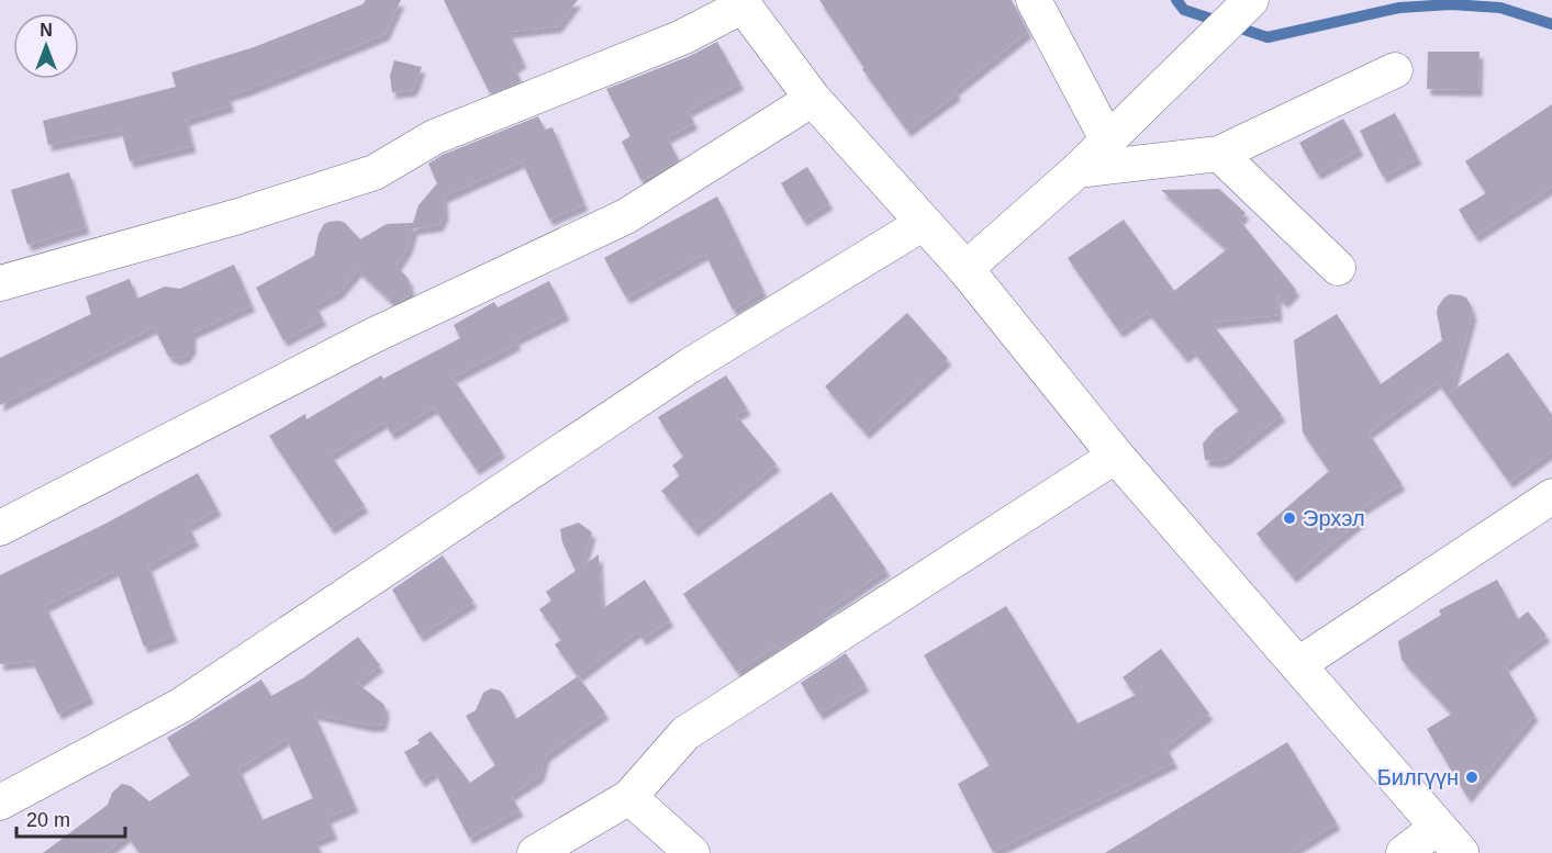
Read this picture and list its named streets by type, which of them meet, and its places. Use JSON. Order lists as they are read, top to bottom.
{
  "places": ["Эрхэл", "Билгүүн"],
  "scale_bar": "20 m",
  "north": "top"
}
